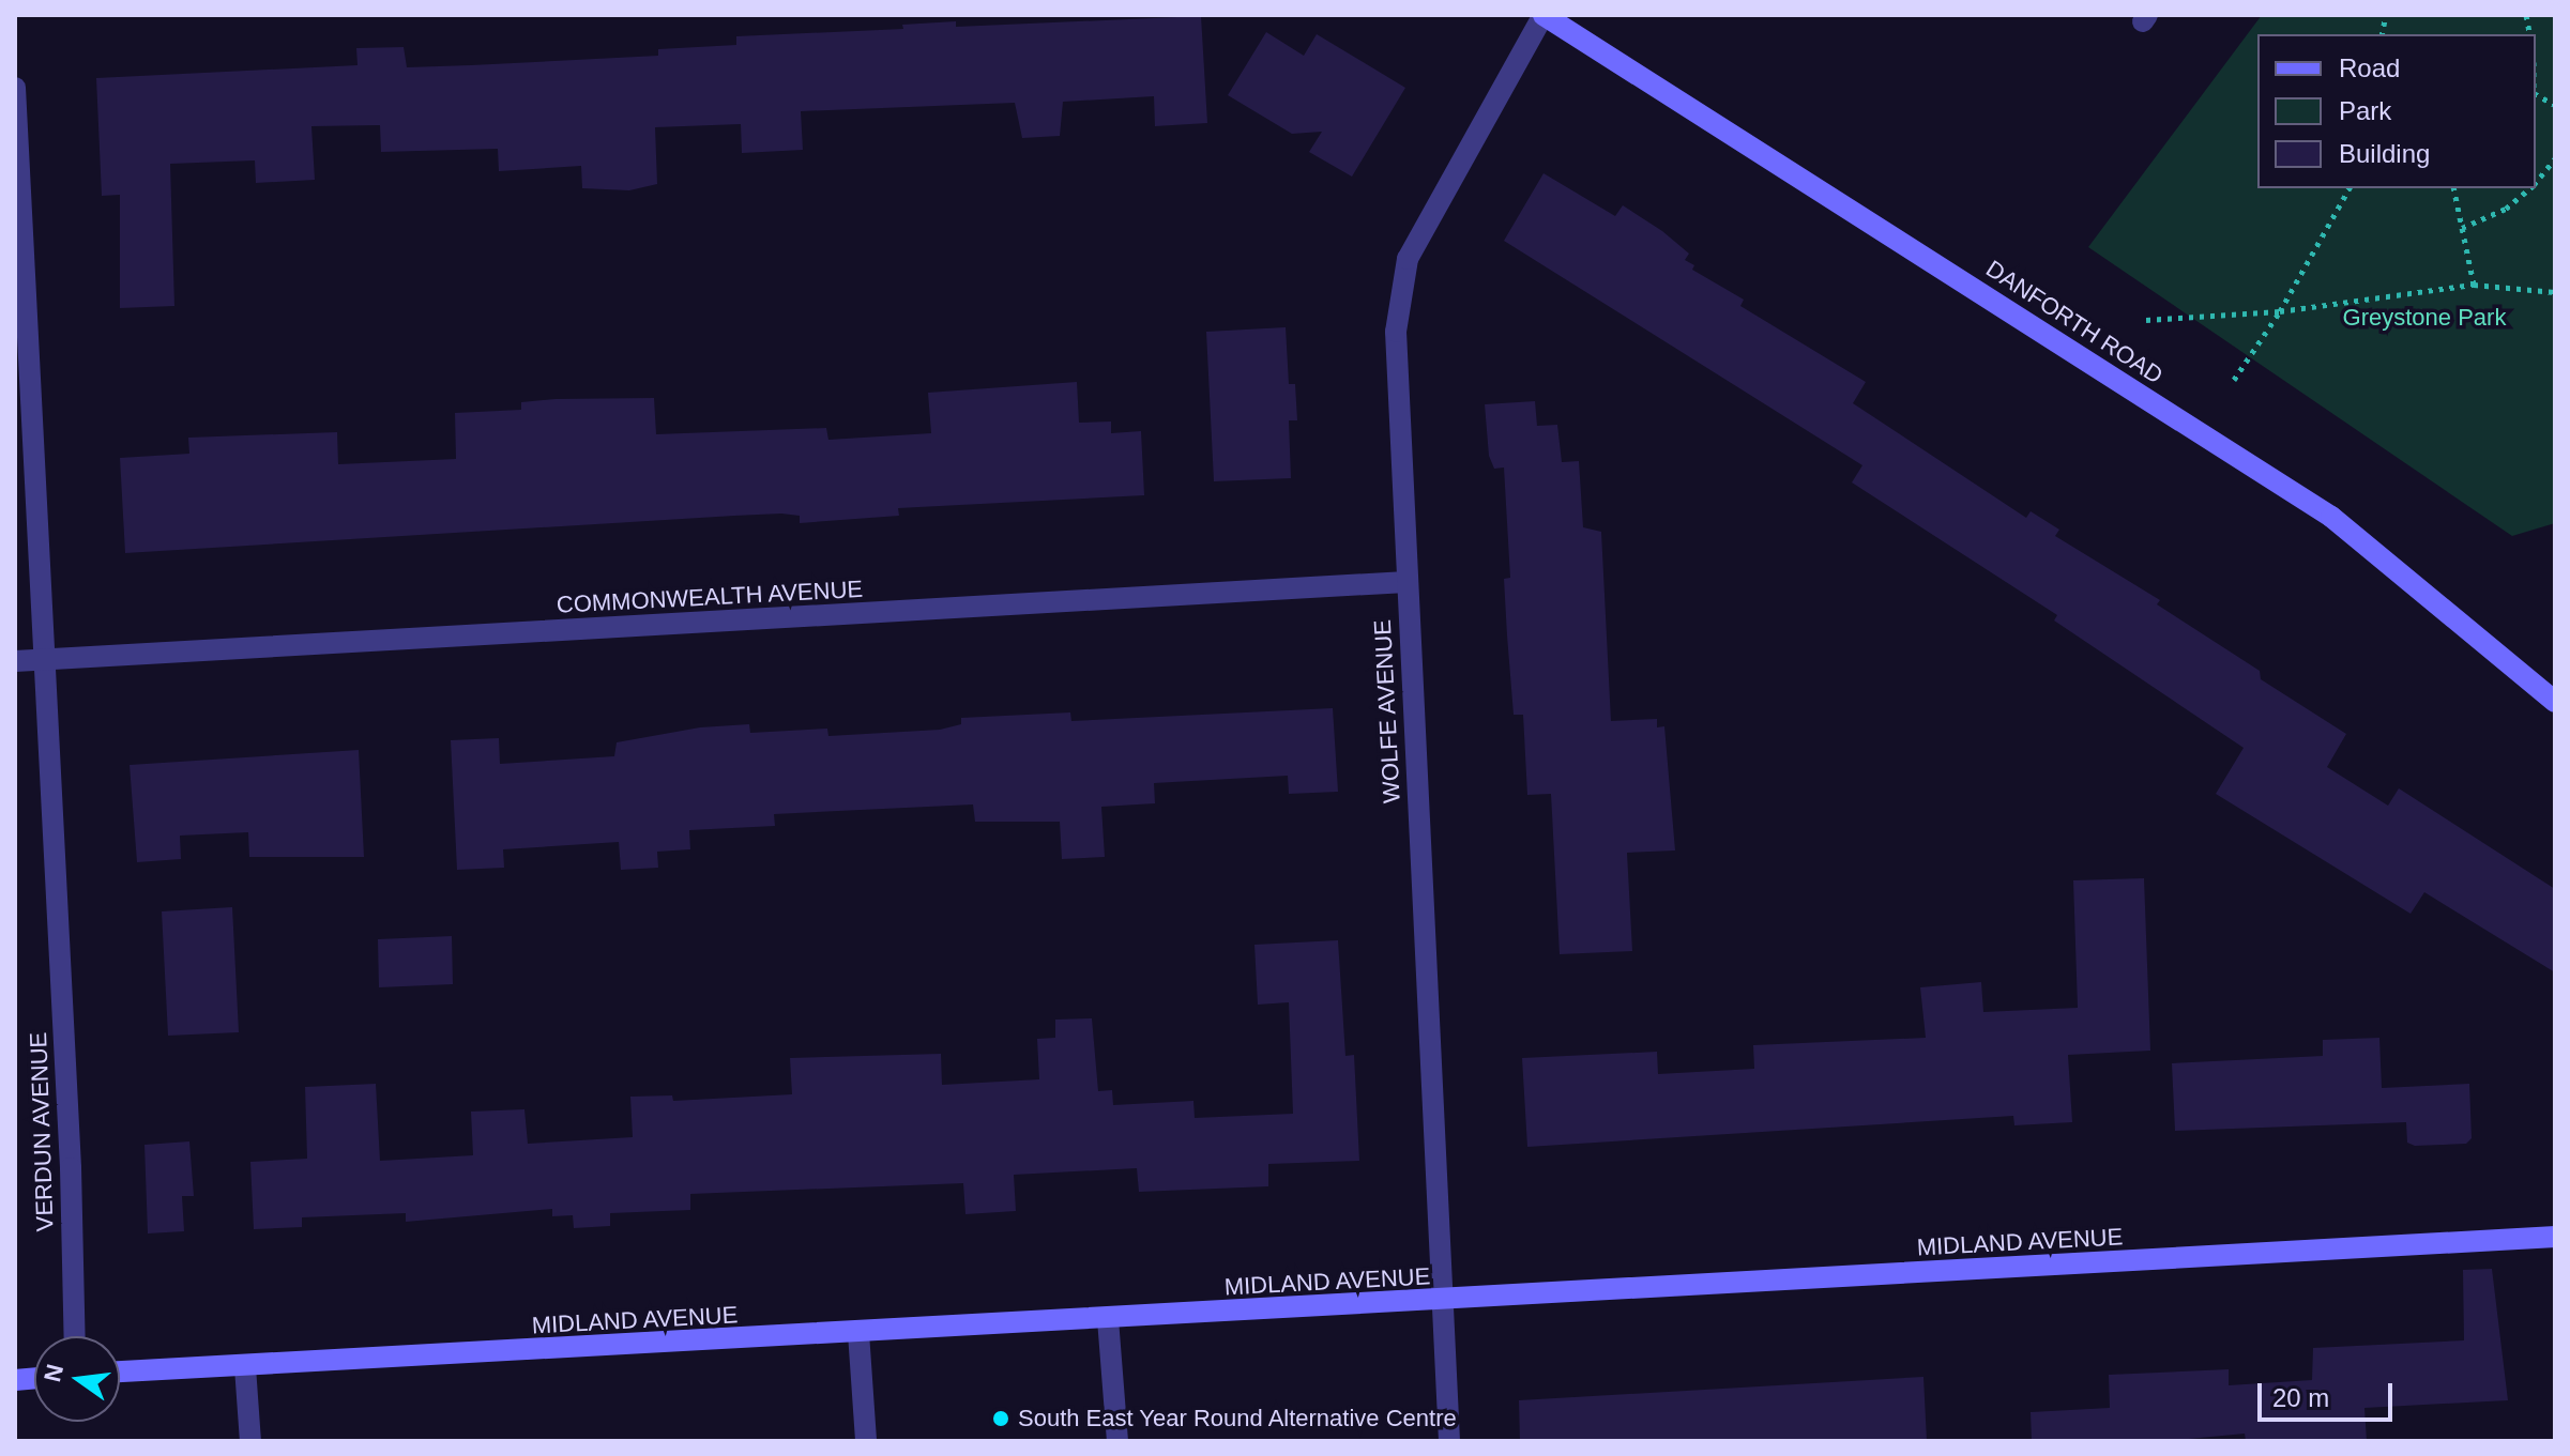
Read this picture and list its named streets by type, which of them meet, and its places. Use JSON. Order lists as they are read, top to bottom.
{
  "streets": {
    "main road": ["DANFORTH ROAD", "MIDLAND AVENUE"],
    "street": ["COMMONWEALTH AVENUE", "WOLFE AVENUE", "VERDUN AVENUE"]
  },
  "crossings": [
    ["DANFORTH ROAD", "WOLFE AVENUE"],
    ["COMMONWEALTH AVENUE", "WOLFE AVENUE"],
    ["COMMONWEALTH AVENUE", "VERDUN AVENUE"],
    ["WOLFE AVENUE", "MIDLAND AVENUE"]
  ],
  "parks": ["Greystone Park"],
  "places": ["South East Year Round Alternative Centre"],
  "legend": ["Road", "Park", "Building"],
  "scale_bar": "20 m",
  "north": "left"
}
